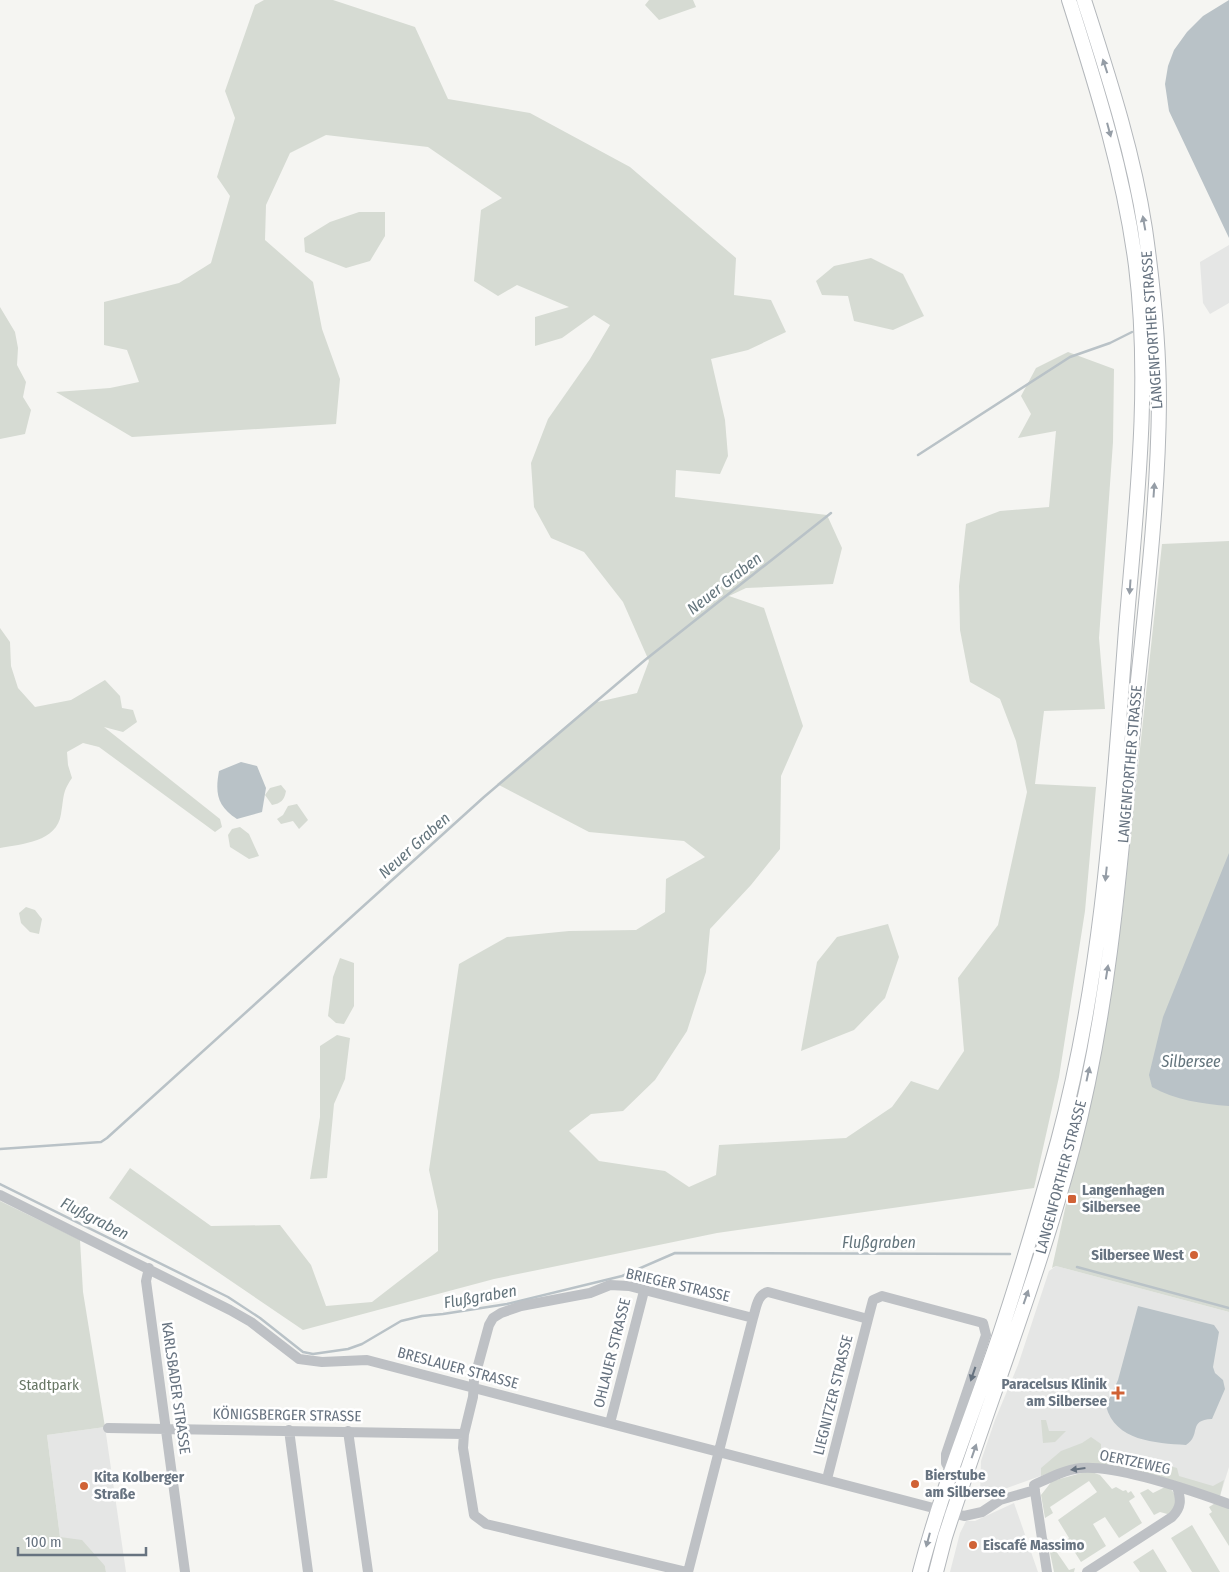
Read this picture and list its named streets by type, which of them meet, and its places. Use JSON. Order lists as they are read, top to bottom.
{
  "streets": {
    "main road": ["LANGENFORTHER STRASSE"],
    "street": [
      "BRIEGER STRASSE",
      "OHLAUER STRASSE",
      "BRESLAUER STRASSE",
      "KARLSBADER STRASSE",
      "LIEGNITZER STRASSE",
      "KÖNIGSBERGER STRASSE",
      "OERTZEWEG"
    ]
  },
  "crossings": [
    ["LANGENFORTHER STRASSE", "BRESLAUER STRASSE"],
    ["LANGENFORTHER STRASSE", "LIEGNITZER STRASSE"],
    ["LANGENFORTHER STRASSE", "OERTZEWEG"],
    ["BRIEGER STRASSE", "OHLAUER STRASSE"],
    ["BRIEGER STRASSE", "BRESLAUER STRASSE"],
    ["OHLAUER STRASSE", "BRESLAUER STRASSE"],
    ["BRESLAUER STRASSE", "KARLSBADER STRASSE"],
    ["BRESLAUER STRASSE", "LIEGNITZER STRASSE"],
    ["BRESLAUER STRASSE", "OERTZEWEG"],
    ["KARLSBADER STRASSE", "KÖNIGSBERGER STRASSE"]
  ],
  "water": ["Neuer Graben", "Silbersee", "Flußgraben"],
  "parks": ["Stadtpark"],
  "places": {
    "transit": ["Langenhagen Silbersee"],
    "other": [
      "Silbersee West",
      "Bierstube am Silbersee",
      "Kita Kolberger Straße",
      "Eiscafé Massimo"
    ],
    "health": ["Paracelsus Klinik am Silbersee"]
  },
  "scale_bar": "100 m"
}
